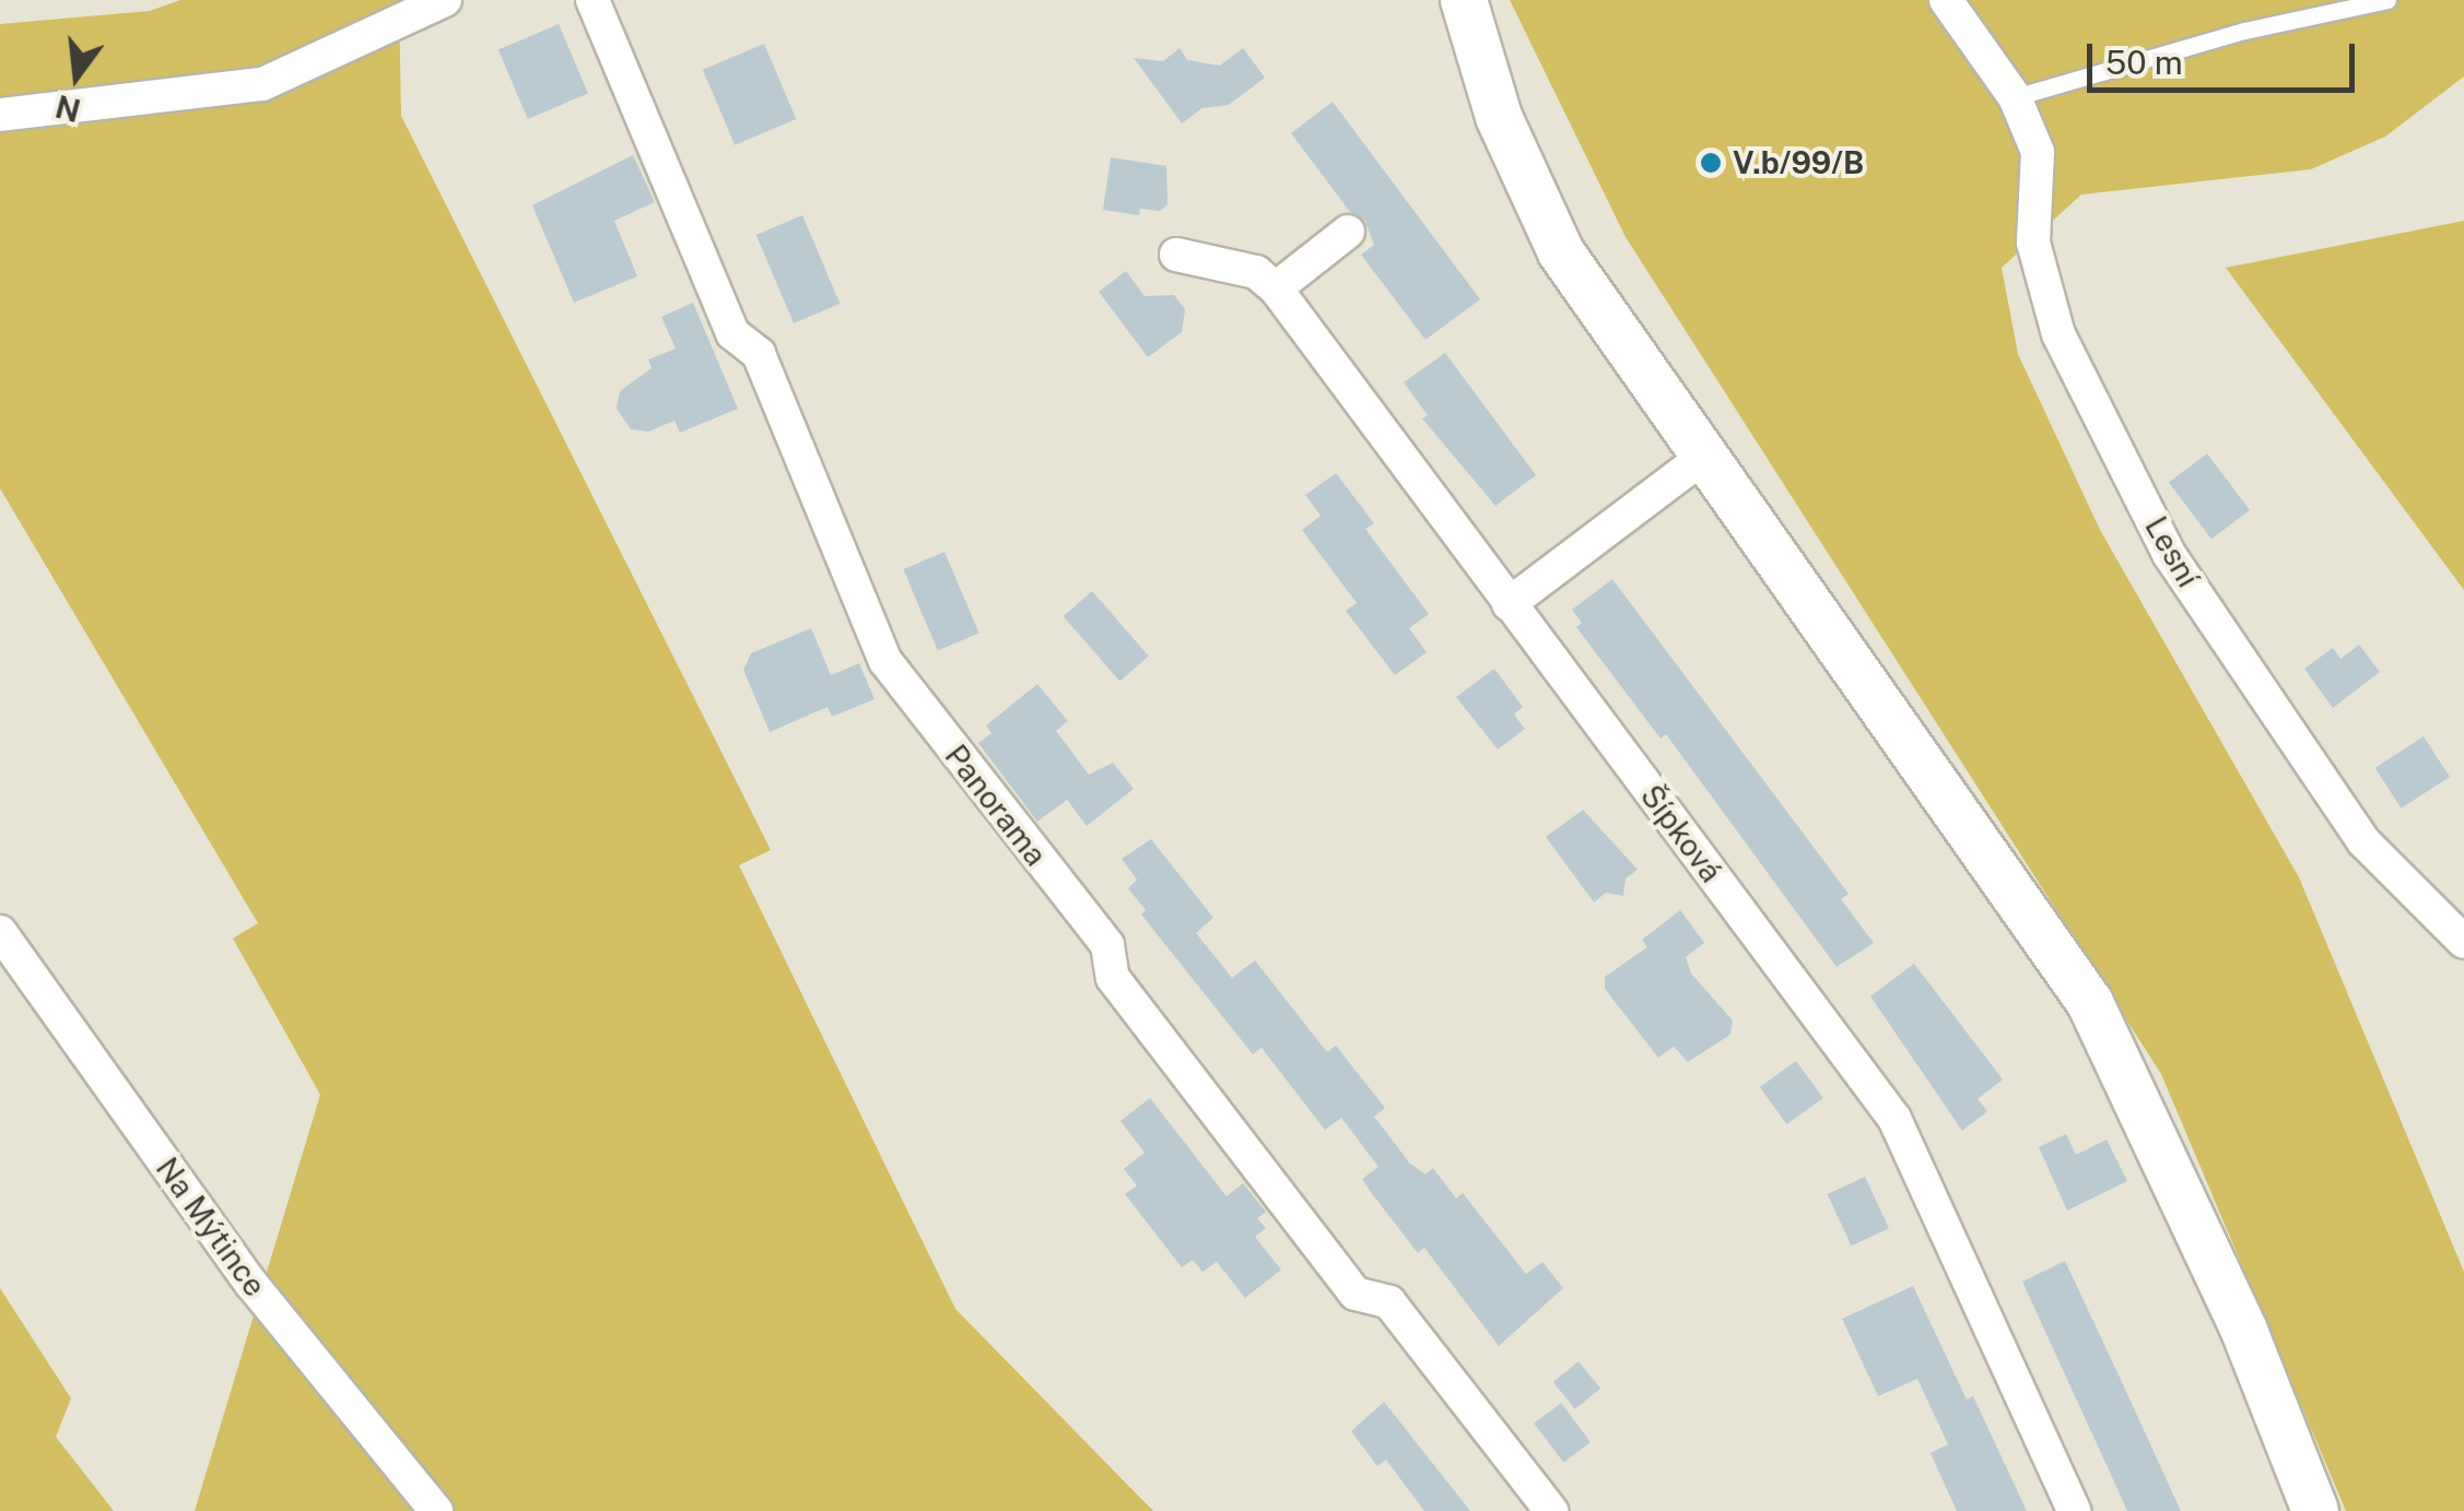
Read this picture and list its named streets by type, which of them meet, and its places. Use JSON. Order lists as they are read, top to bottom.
{
  "streets": {
    "street": [
      "Lesní",
      "Panorama",
      "Šípková",
      "Na Mýtince"
    ]
  },
  "places": ["V.b/99/B"],
  "scale_bar": "50 m",
  "north": "bottom"
}
